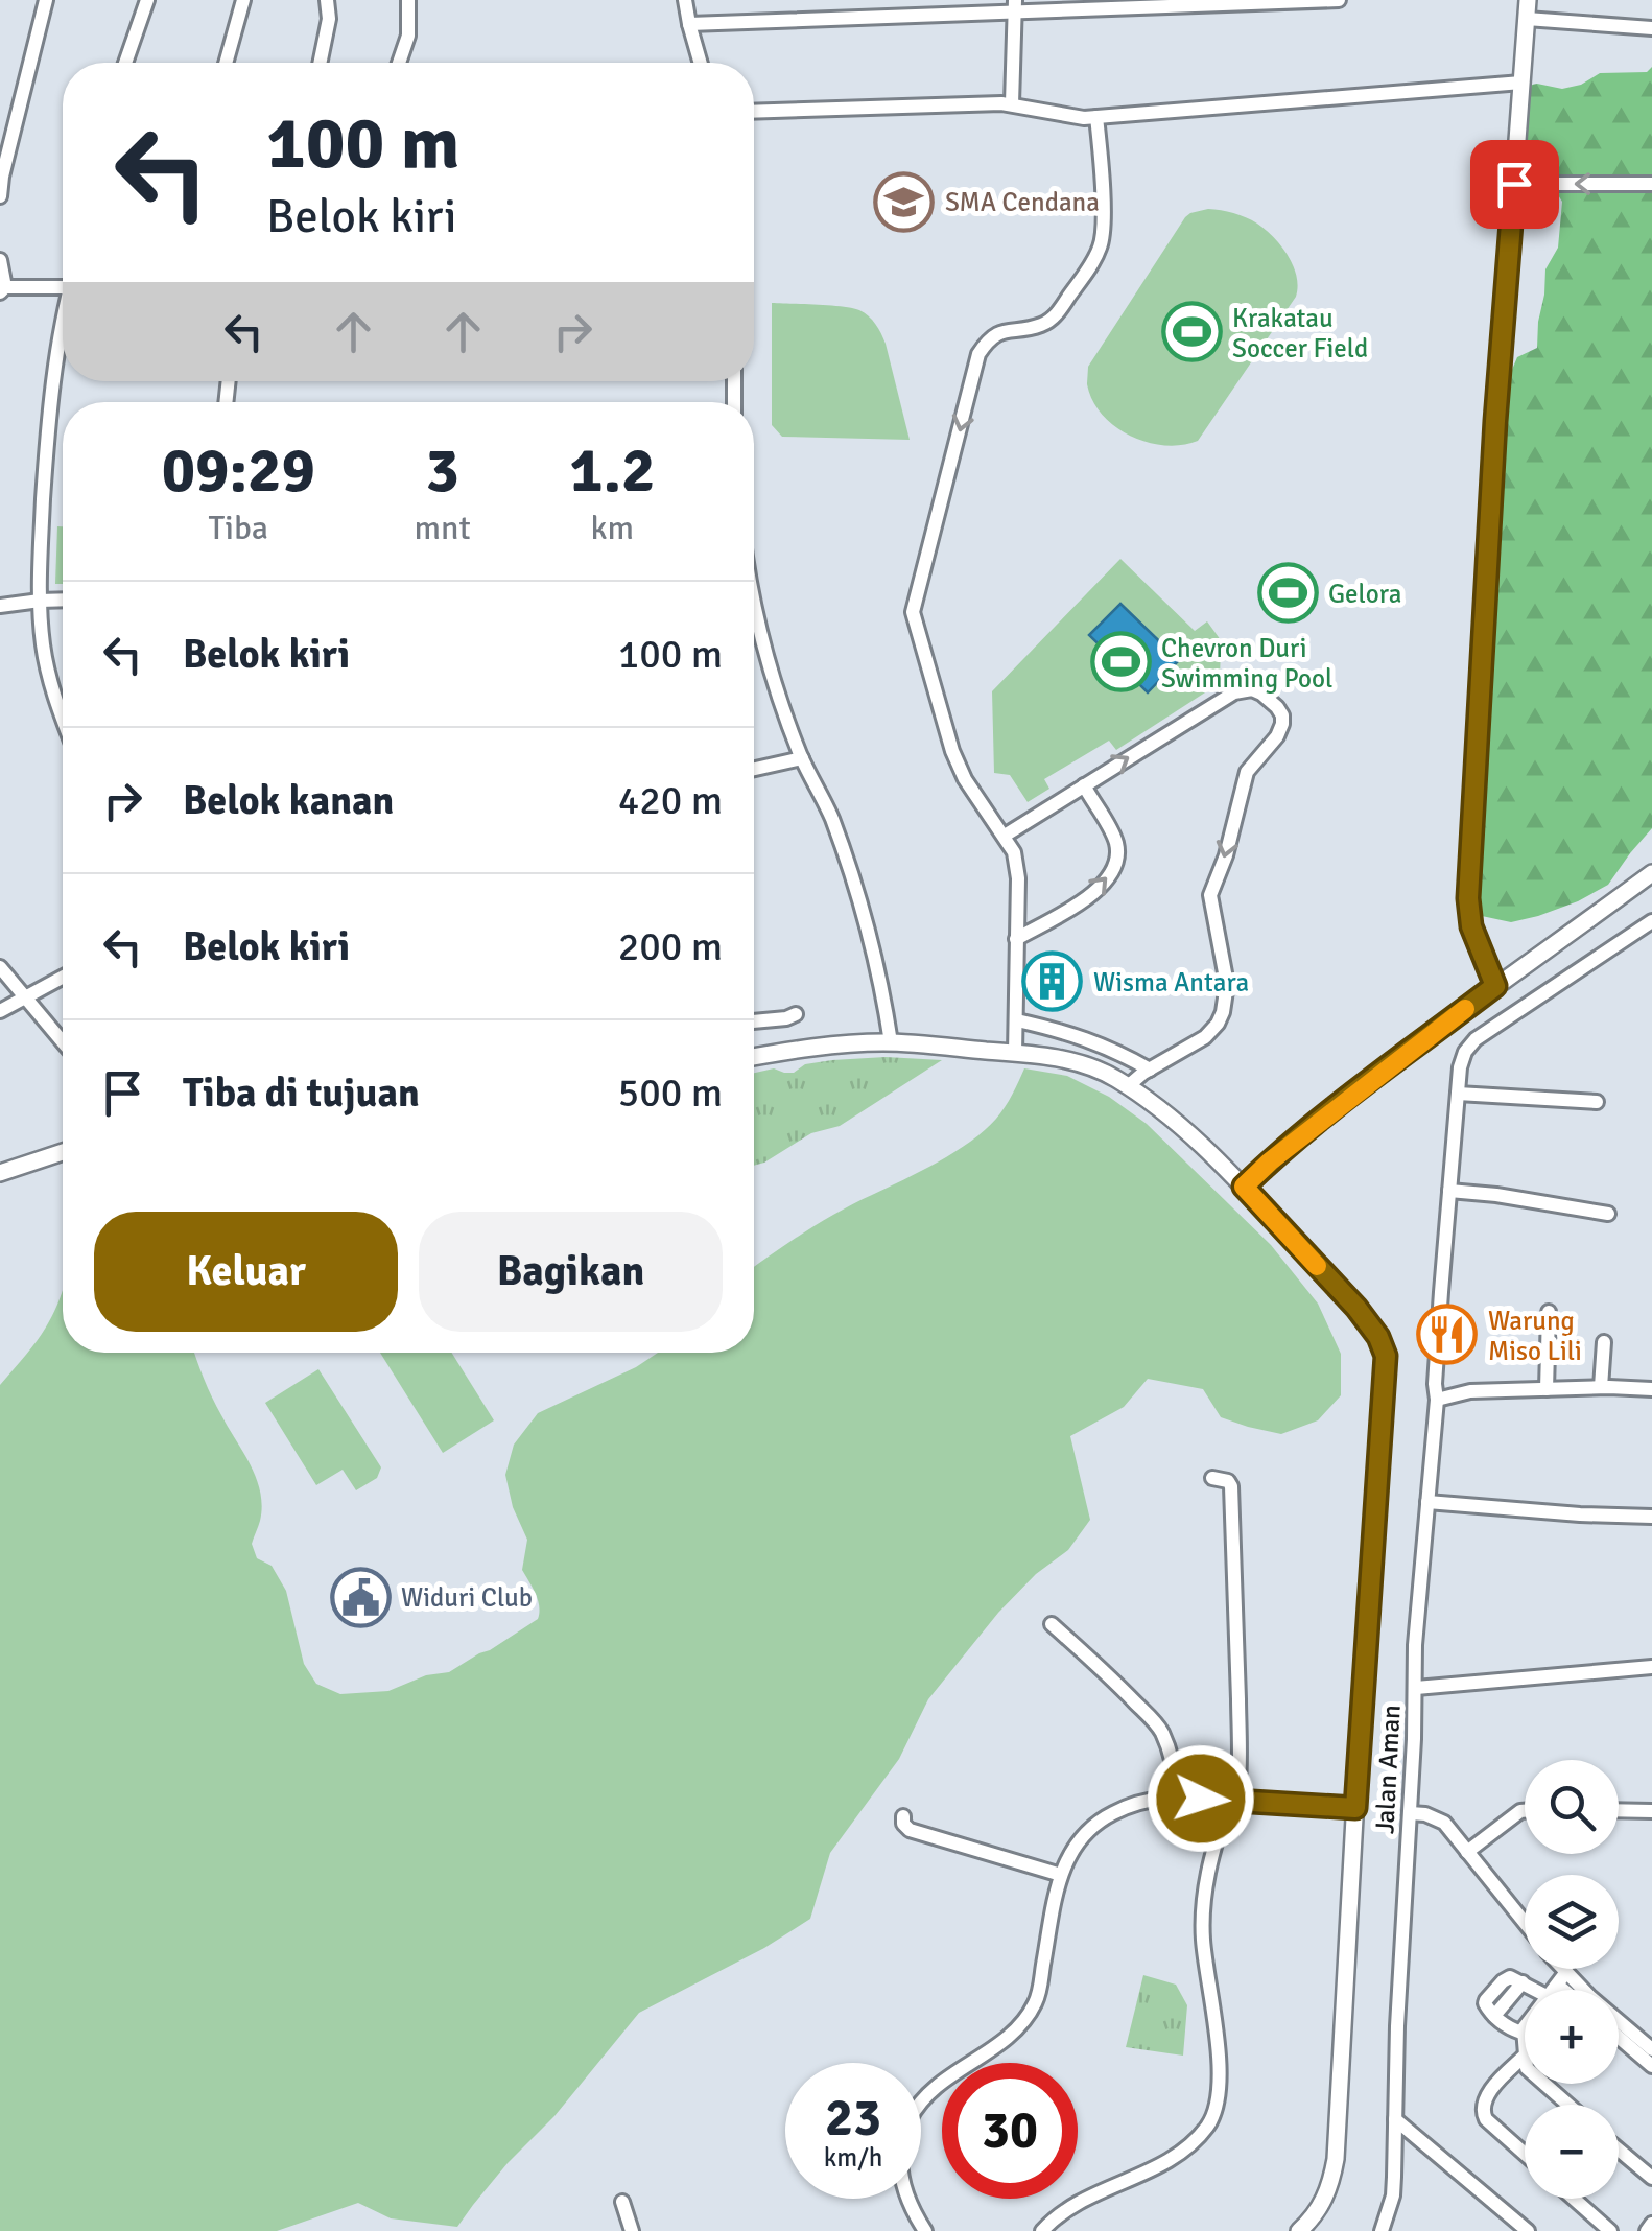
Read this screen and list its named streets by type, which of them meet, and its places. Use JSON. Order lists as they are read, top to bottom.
{
  "streets": {
    "street": ["Jalan Aman"]
  },
  "places": {
    "school or university": ["SMA Cendana"],
    "sports": ["Krakatau Soccer Field", "Gelora", "Chevron Duri Swimming Pool"],
    "building": ["Wisma Antara"],
    "restaurant": ["Warung Miso Lili"],
    "public building": ["Widuri Club"]
  },
  "page": {
    "turn": ["100 m", "Belok kiri"],
    "eta": [
      "09:29",
      "Tiba",
      "3",
      "mnt",
      "1.2",
      "km"
    ],
    "list": [
      {
        "name": "Belok kiri",
        "value": "100 m"
      },
      {
        "name": "Belok kanan",
        "value": "420 m"
      },
      {
        "name": "Belok kiri",
        "value": "200 m"
      },
      {
        "name": "Tiba di tujuan",
        "value": "500 m"
      }
    ],
    "buttons": ["Keluar", "Bagikan"],
    "map_buttons": ["+", "−"],
    "speed": "23 km/h",
    "limit": "30"
  }
}
